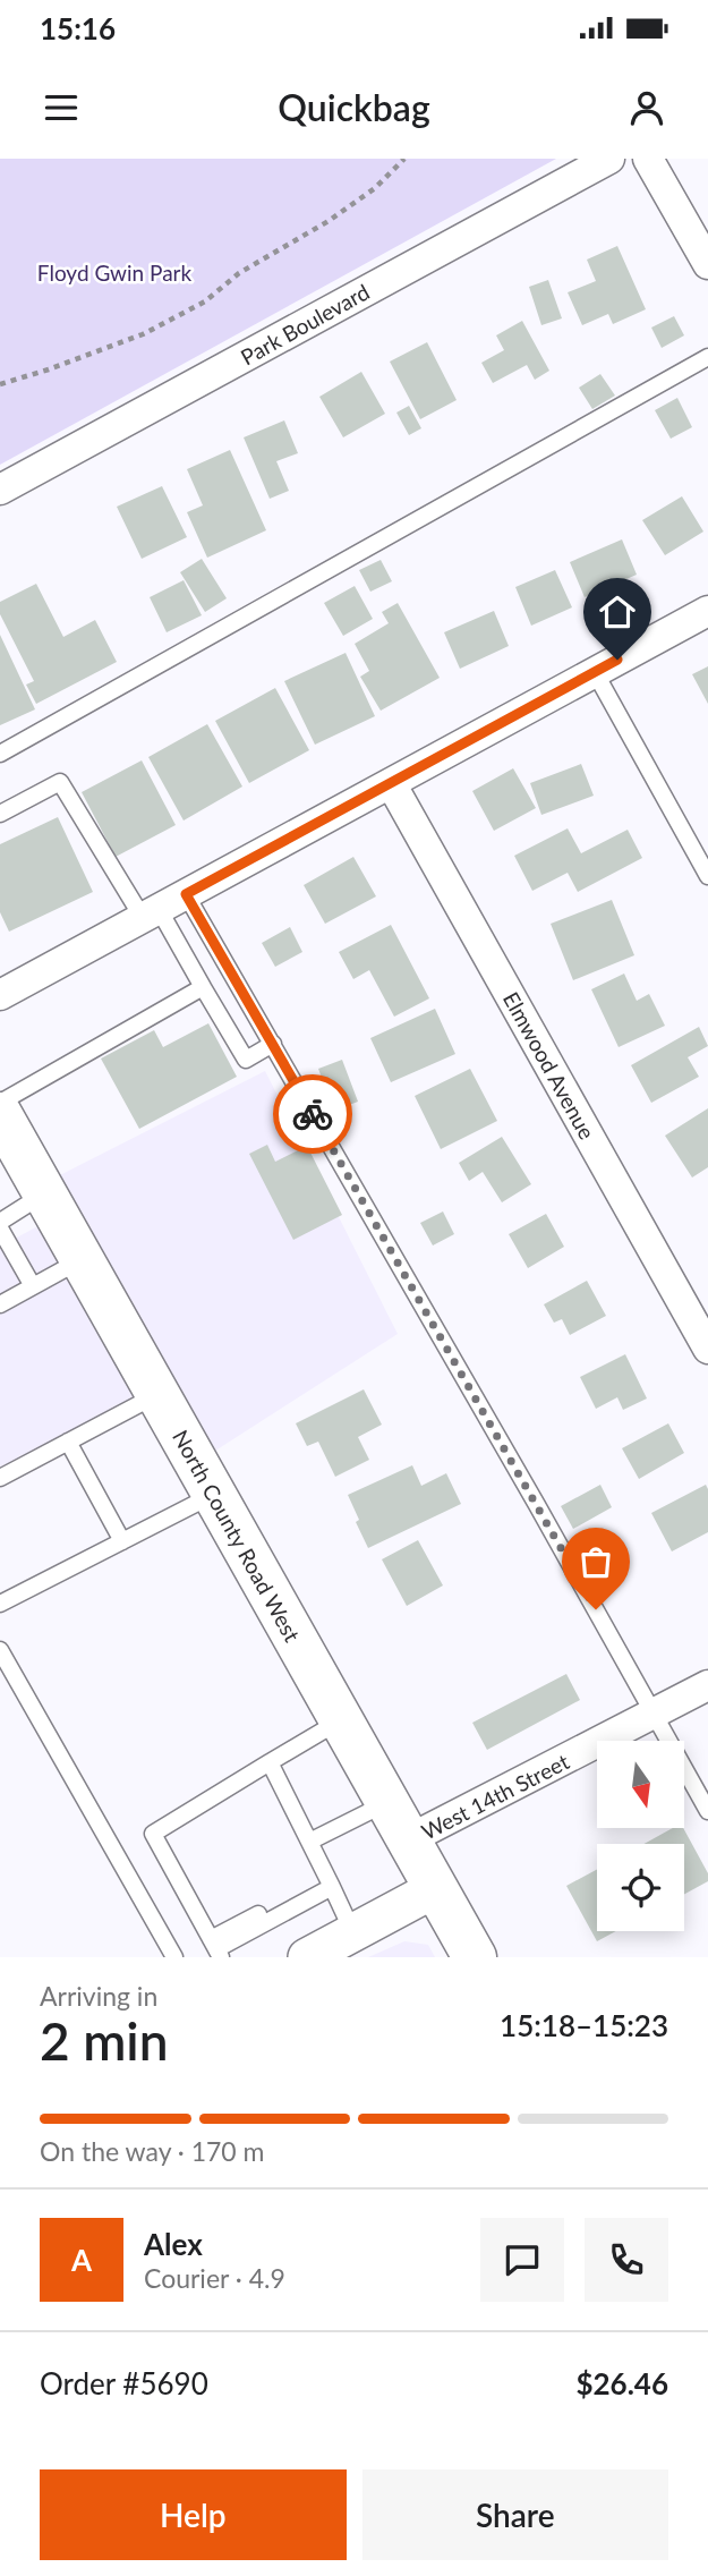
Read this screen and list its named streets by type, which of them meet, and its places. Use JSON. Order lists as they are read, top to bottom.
{
  "streets": {
    "main road": ["North County Road West"],
    "street": ["Park Boulevard", "Elmwood Avenue", "West 14th Street"]
  },
  "crossings": [
    ["North County Road West", "West 14th Street"]
  ],
  "parks": ["Floyd Gwin Park"],
  "north": "bottom",
  "page": {
    "status": "15:16",
    "header": "Quickbag",
    "heading": ["2 min", "Arriving in", "15:18–15:23"],
    "panel": [
      "Alex",
      "Courier · 4.9",
      "Order #5690",
      "$26.46"
    ],
    "bar": "On the way · 170 m",
    "round": "A",
    "buttons": ["Help", "Share"]
  }
}
